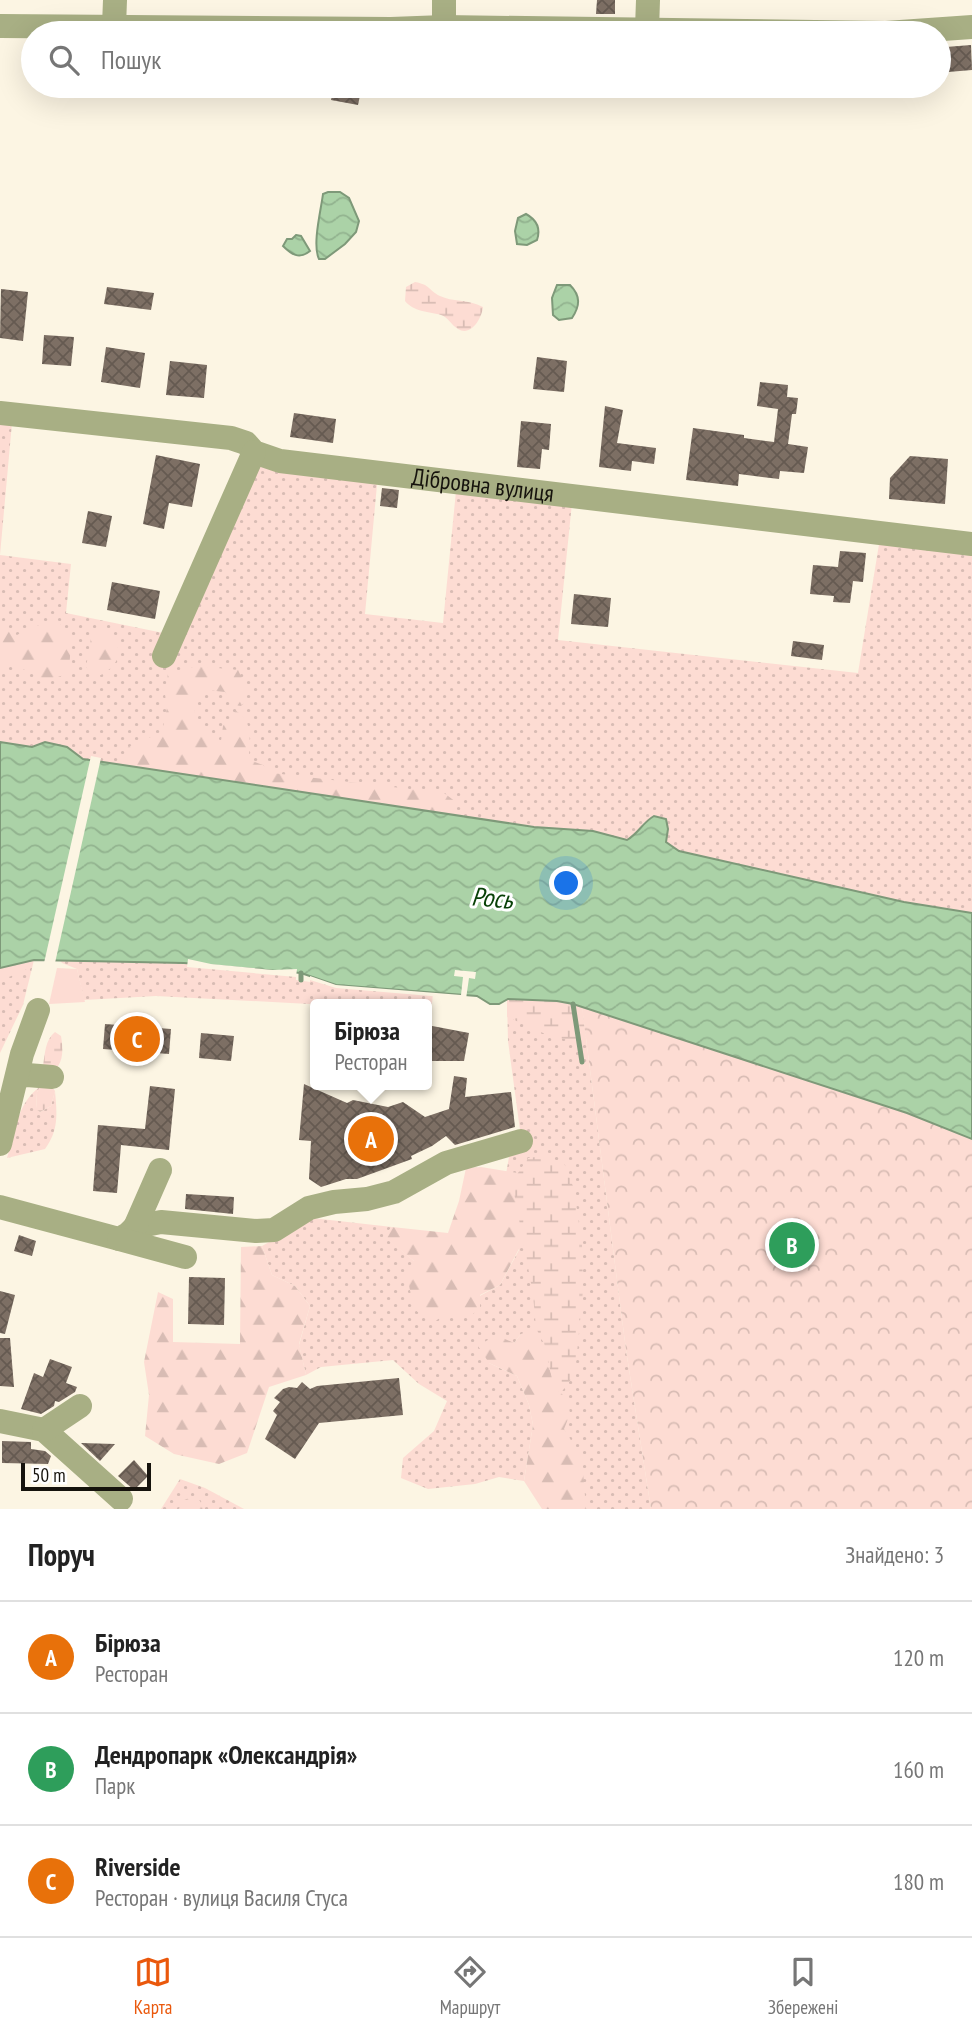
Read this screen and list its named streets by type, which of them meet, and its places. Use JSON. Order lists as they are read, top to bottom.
{
  "streets": {
    "street": ["Дібровна вулиця"]
  },
  "water": ["Рось"],
  "scale_bar": "50 m",
  "page": {
    "search": "Пошук",
    "popup": ["Бірюза", "Ресторан"],
    "pins": ["C", "A", "B"],
    "scale": "50 m",
    "heading": ["Поруч", "Знайдено: 3"],
    "list": [
      {
        "mark": "A",
        "name": "Бірюза",
        "note": "Ресторан",
        "value": "120 m"
      },
      {
        "mark": "B",
        "name": "Дендропарк «Олександрія»",
        "note": "Парк",
        "value": "160 m"
      },
      {
        "mark": "C",
        "name": "Riverside",
        "note": "Ресторан · вулиця Василя Стуса",
        "value": "180 m"
      }
    ],
    "nav": ["Карта", "Маршрут", "Збережені"]
  }
}
